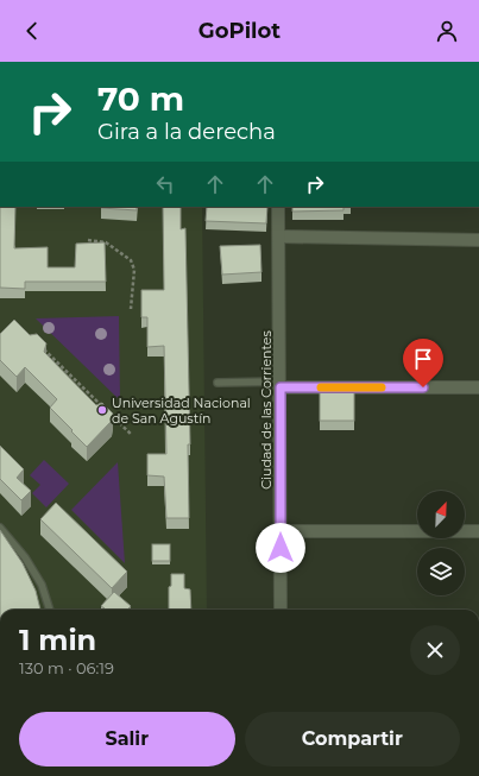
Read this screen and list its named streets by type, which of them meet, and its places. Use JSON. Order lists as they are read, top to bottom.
{
  "streets": {
    "street": ["Ciudad de las Corrientes"]
  },
  "places": ["Universidad Nacional de San Agustín"],
  "north": "top right",
  "page": {
    "header": "GoPilot",
    "turn": ["70 m", "Gira a la derecha"],
    "heading": ["1 min", "130 m · 06:19"],
    "buttons": ["Salir", "Compartir"]
  }
}
